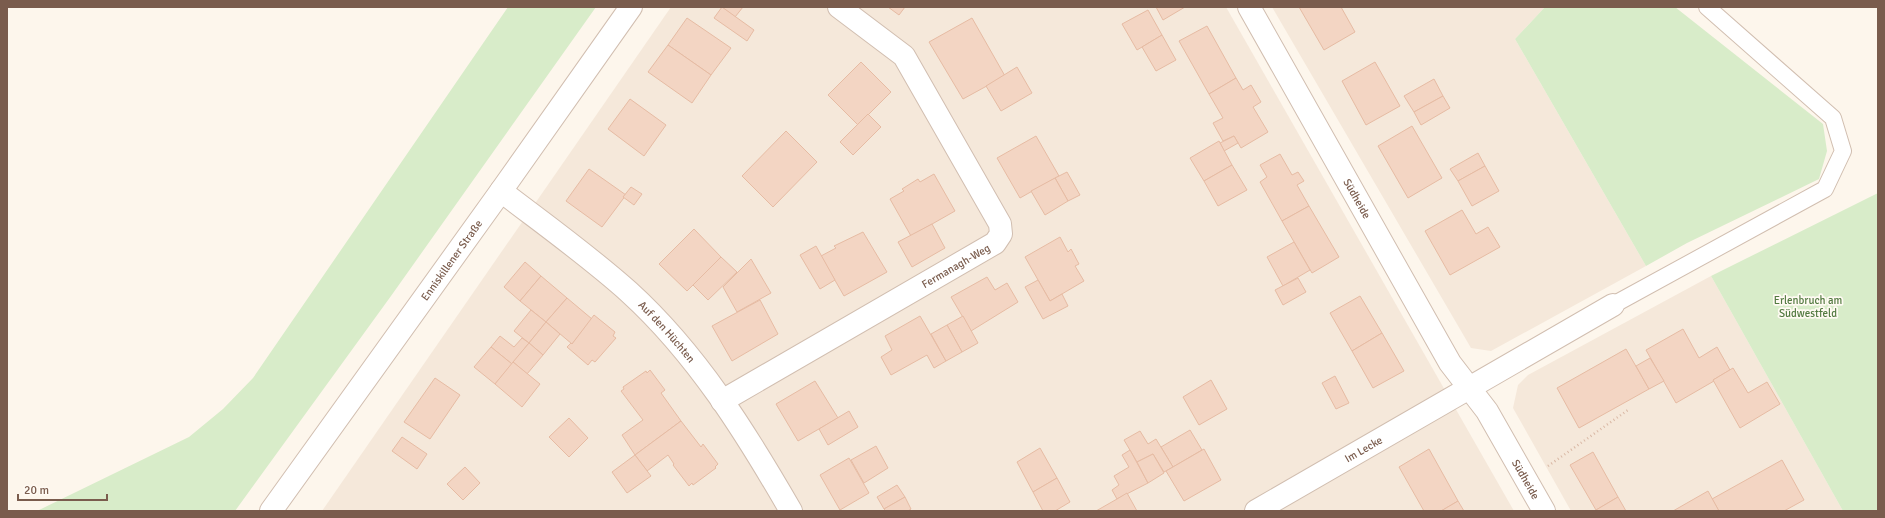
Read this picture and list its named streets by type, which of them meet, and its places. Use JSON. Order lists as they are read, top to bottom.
{
  "streets": {
    "street": [
      "Südheide",
      "Enniskillener Straße",
      "Fermanagh-Weg",
      "Auf den Hüchten",
      "Im Lecke"
    ]
  },
  "crossings": [
    ["Südheide", "Im Lecke"],
    ["Enniskillener Straße", "Auf den Hüchten"],
    ["Fermanagh-Weg", "Auf den Hüchten"]
  ],
  "parks": ["Erlenbruch am Südwestfeld"],
  "scale_bar": "20 m"
}
